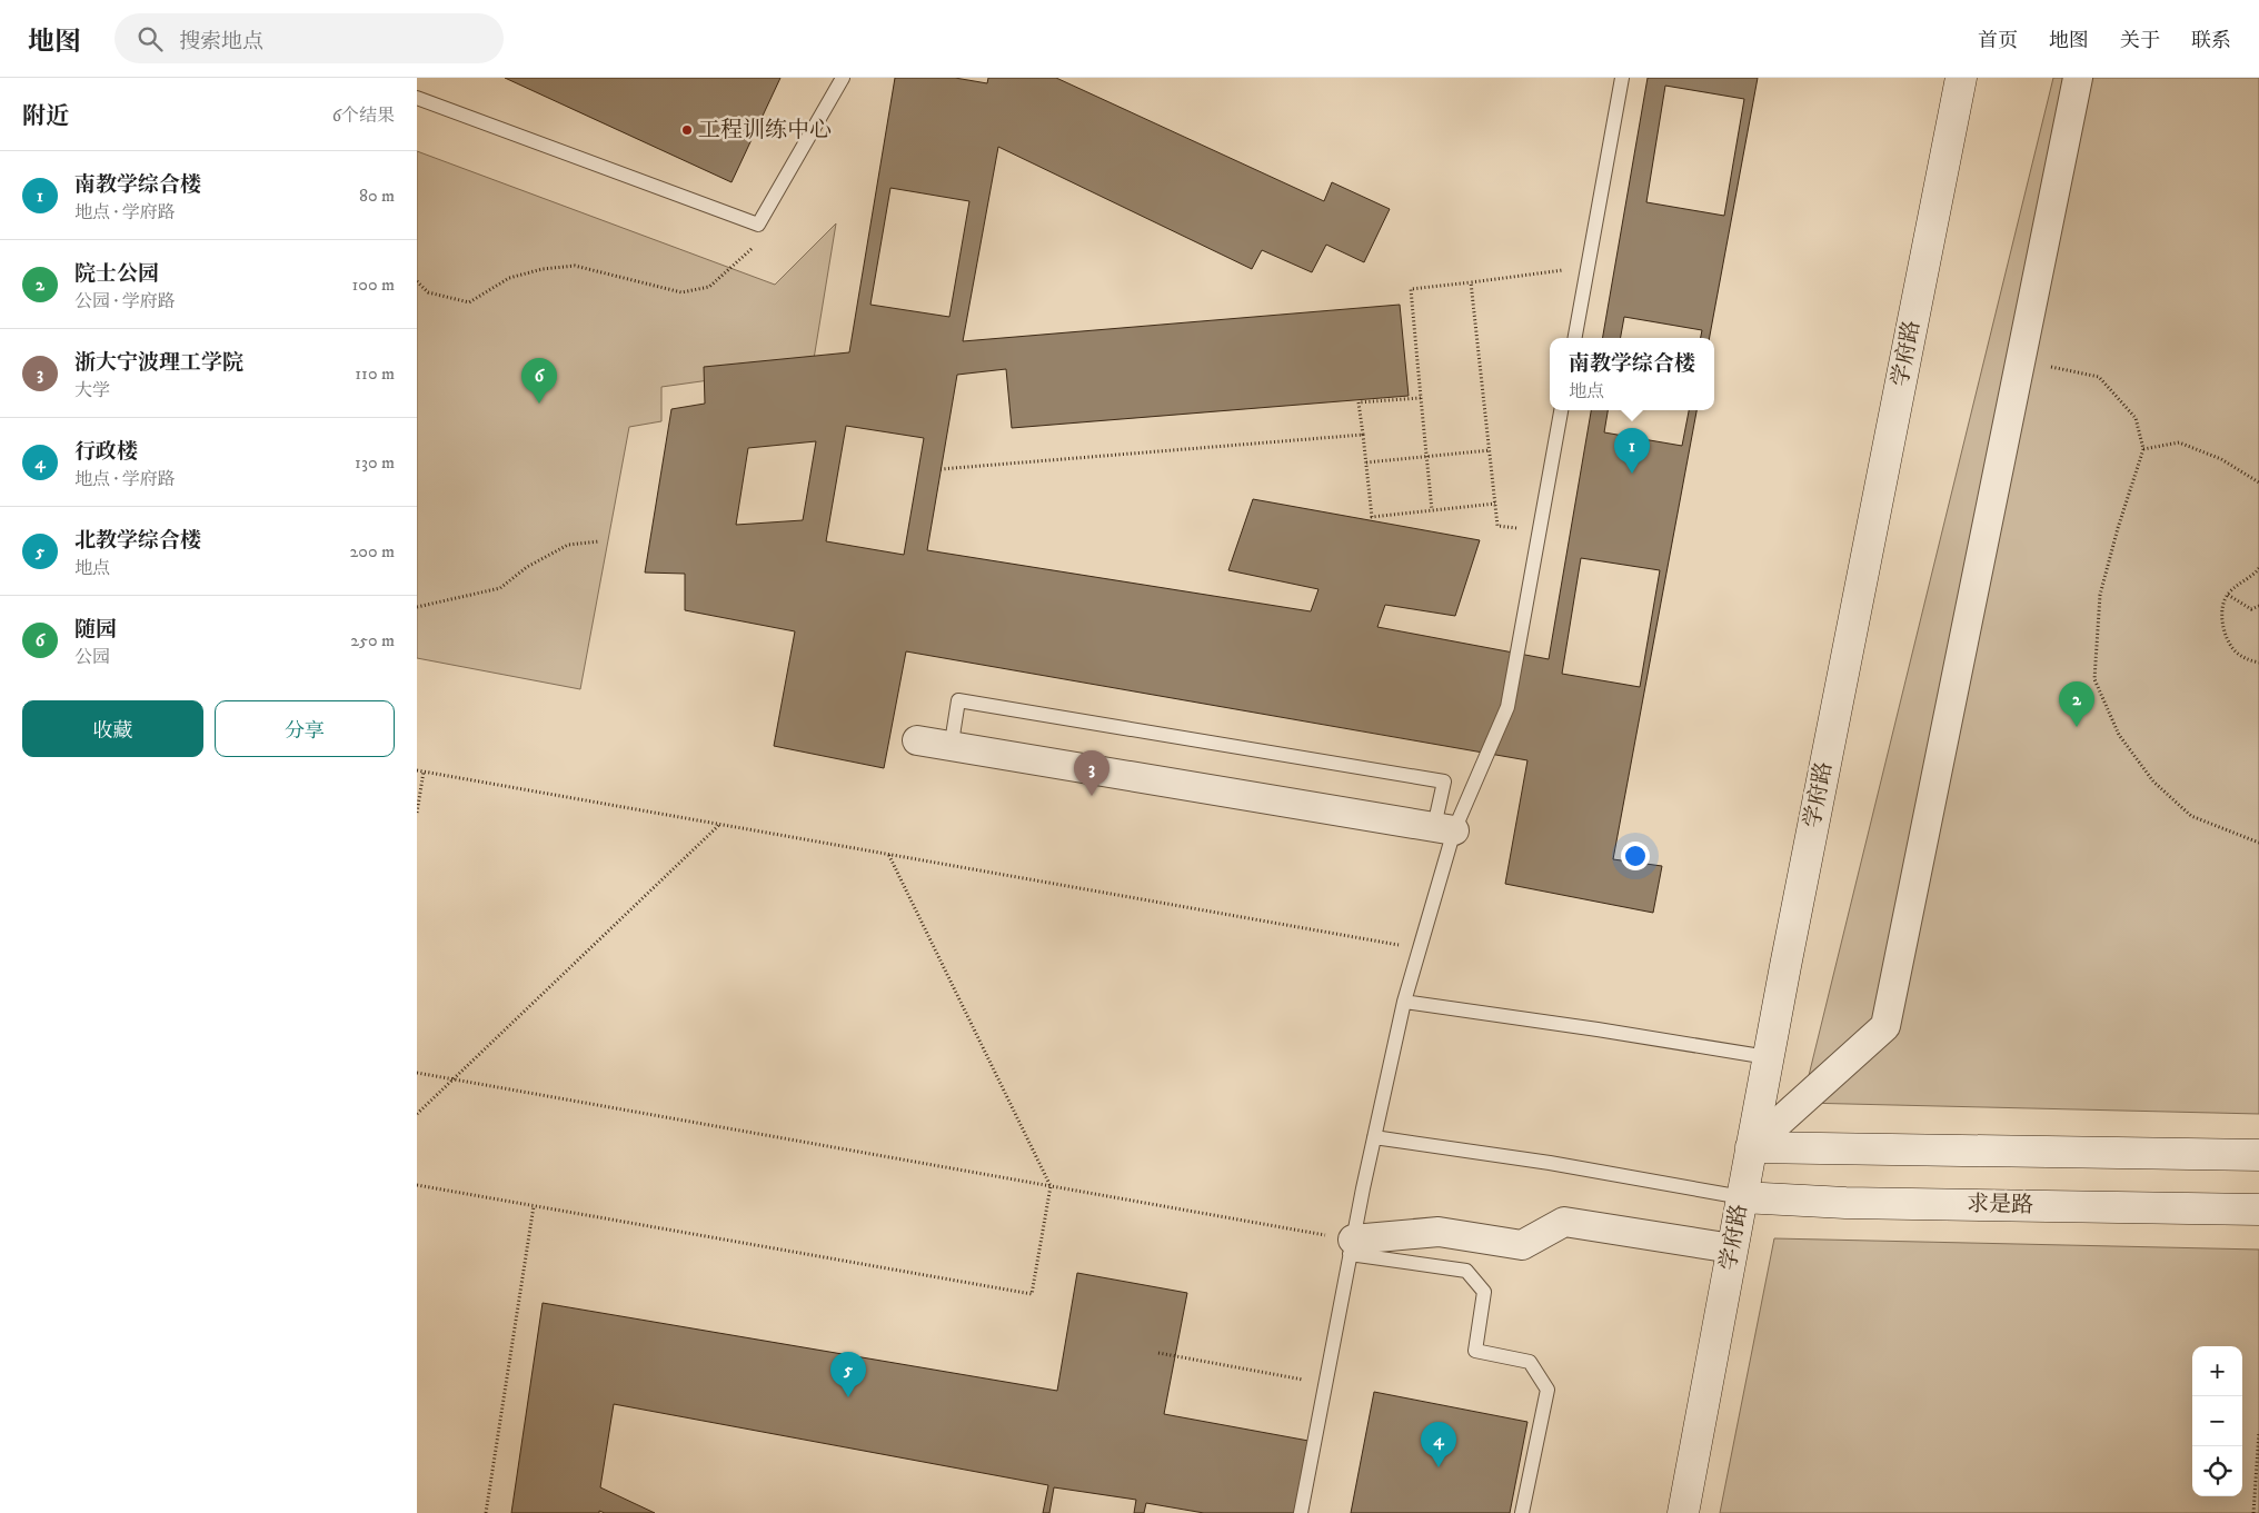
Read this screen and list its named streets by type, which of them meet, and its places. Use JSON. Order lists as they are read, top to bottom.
{
  "streets": {
    "street": ["学府路", "求是路"]
  },
  "crossings": [
    ["学府路", "求是路"]
  ],
  "places": ["工程训练中心"],
  "page": {
    "header": "地图",
    "search": "搜索地点",
    "nav": [
      "首页",
      "地图",
      "关于",
      "联系"
    ],
    "heading": ["附近", "6个结果"],
    "list": [
      {
        "mark": "1",
        "name": "南教学综合楼",
        "note": "地点 · 学府路",
        "value": "80 m"
      },
      {
        "mark": "2",
        "name": "院士公园",
        "note": "公园 · 学府路",
        "value": "100 m"
      },
      {
        "mark": "3",
        "name": "浙大宁波理工学院",
        "note": "大学",
        "value": "110 m"
      },
      {
        "mark": "4",
        "name": "行政楼",
        "note": "地点 · 学府路",
        "value": "130 m"
      },
      {
        "mark": "5",
        "name": "北教学综合楼",
        "note": "地点",
        "value": "200 m"
      },
      {
        "mark": "6",
        "name": "随园",
        "note": "公园",
        "value": "250 m"
      }
    ],
    "popup": ["南教学综合楼", "地点"],
    "pins": [
      "6",
      "1",
      "2",
      "3",
      "5",
      "4"
    ],
    "buttons": ["收藏", "分享"],
    "map_buttons": ["+", "−"]
  }
}
